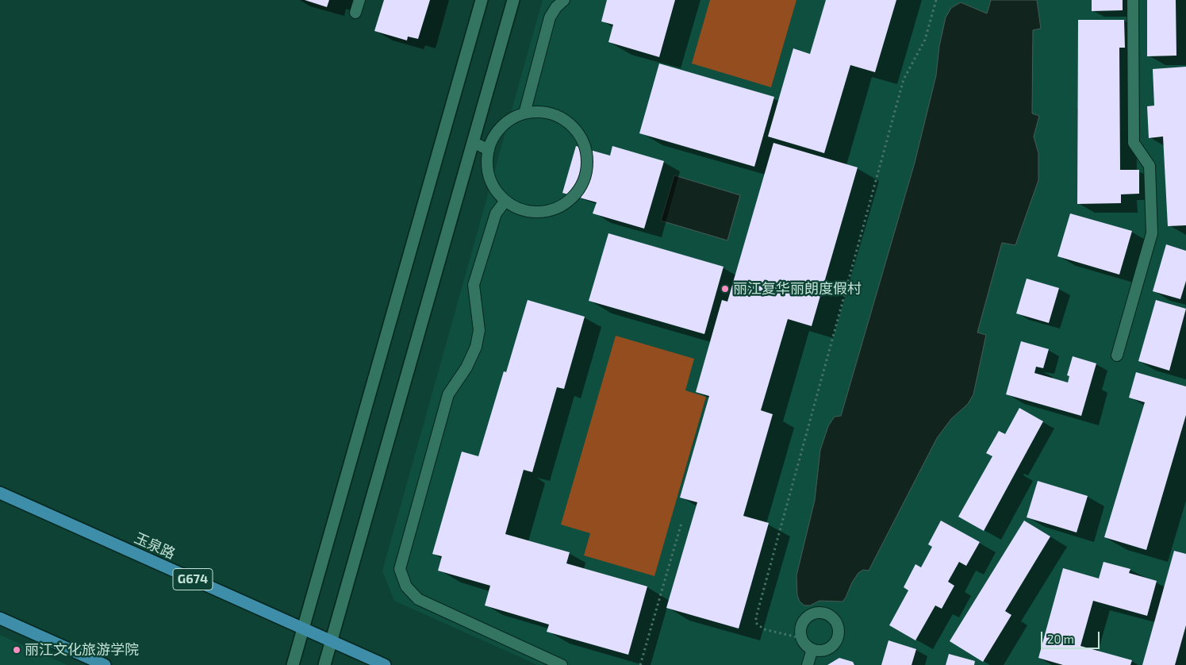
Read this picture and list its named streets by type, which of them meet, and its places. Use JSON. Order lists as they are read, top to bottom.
{
  "streets": {
    "highway": ["玉泉路", "G674"]
  },
  "places": ["丽江复华丽朗度假村", "丽江文化旅游学院"],
  "scale_bar": "20 m"
}
